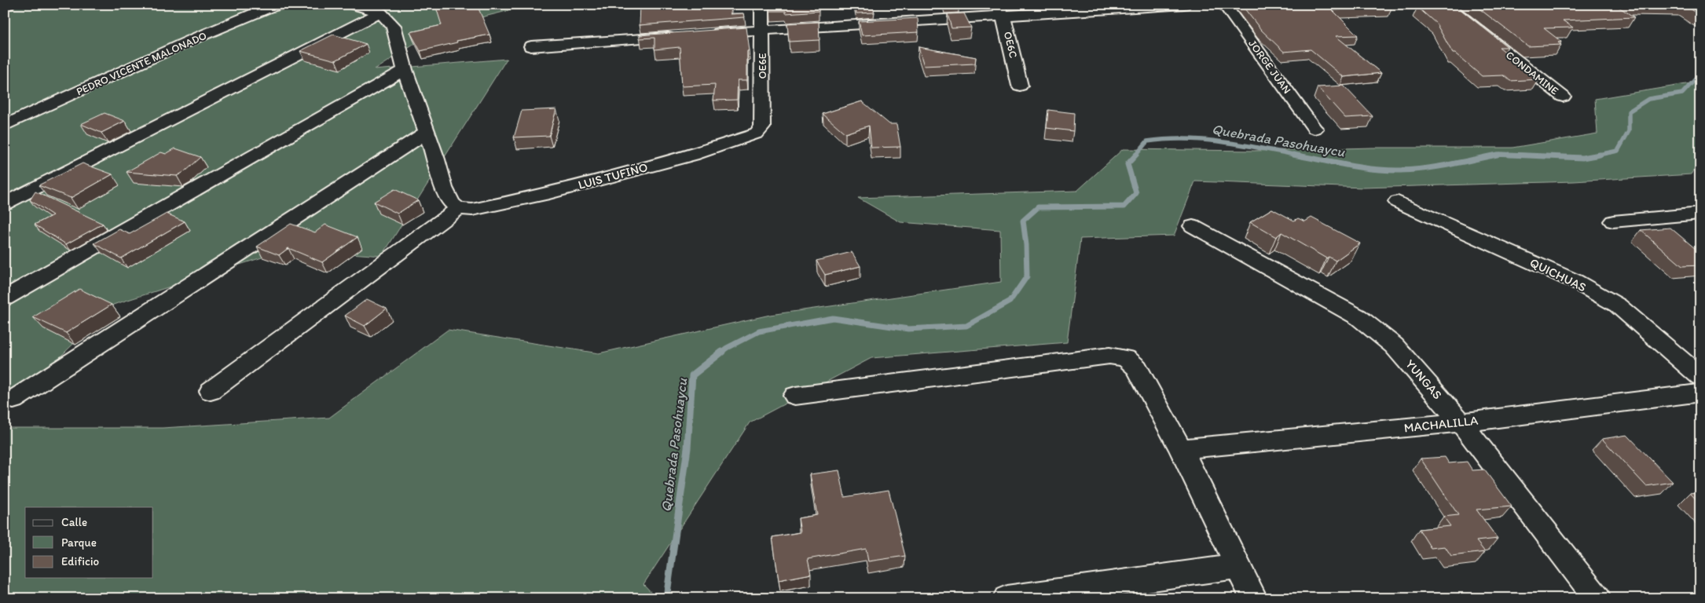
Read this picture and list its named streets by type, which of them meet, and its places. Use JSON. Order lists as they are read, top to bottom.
{
  "streets": {
    "street": [
      "OE6C",
      "PEDRO VICENTE MALONADO",
      "OE6E",
      "JORGE JUAN",
      "CONDAMINE",
      "LUIS TUFIÑO",
      "QUICHUAS",
      "YUNGAS",
      "MACHALILLA"
    ]
  },
  "crossings": [
    ["OE6E", "LUIS TUFIÑO"],
    ["YUNGAS", "MACHALILLA"]
  ],
  "water": ["Quebrada Pasohuaycu"],
  "legend": ["Calle", "Parque", "Edificio"]
}
